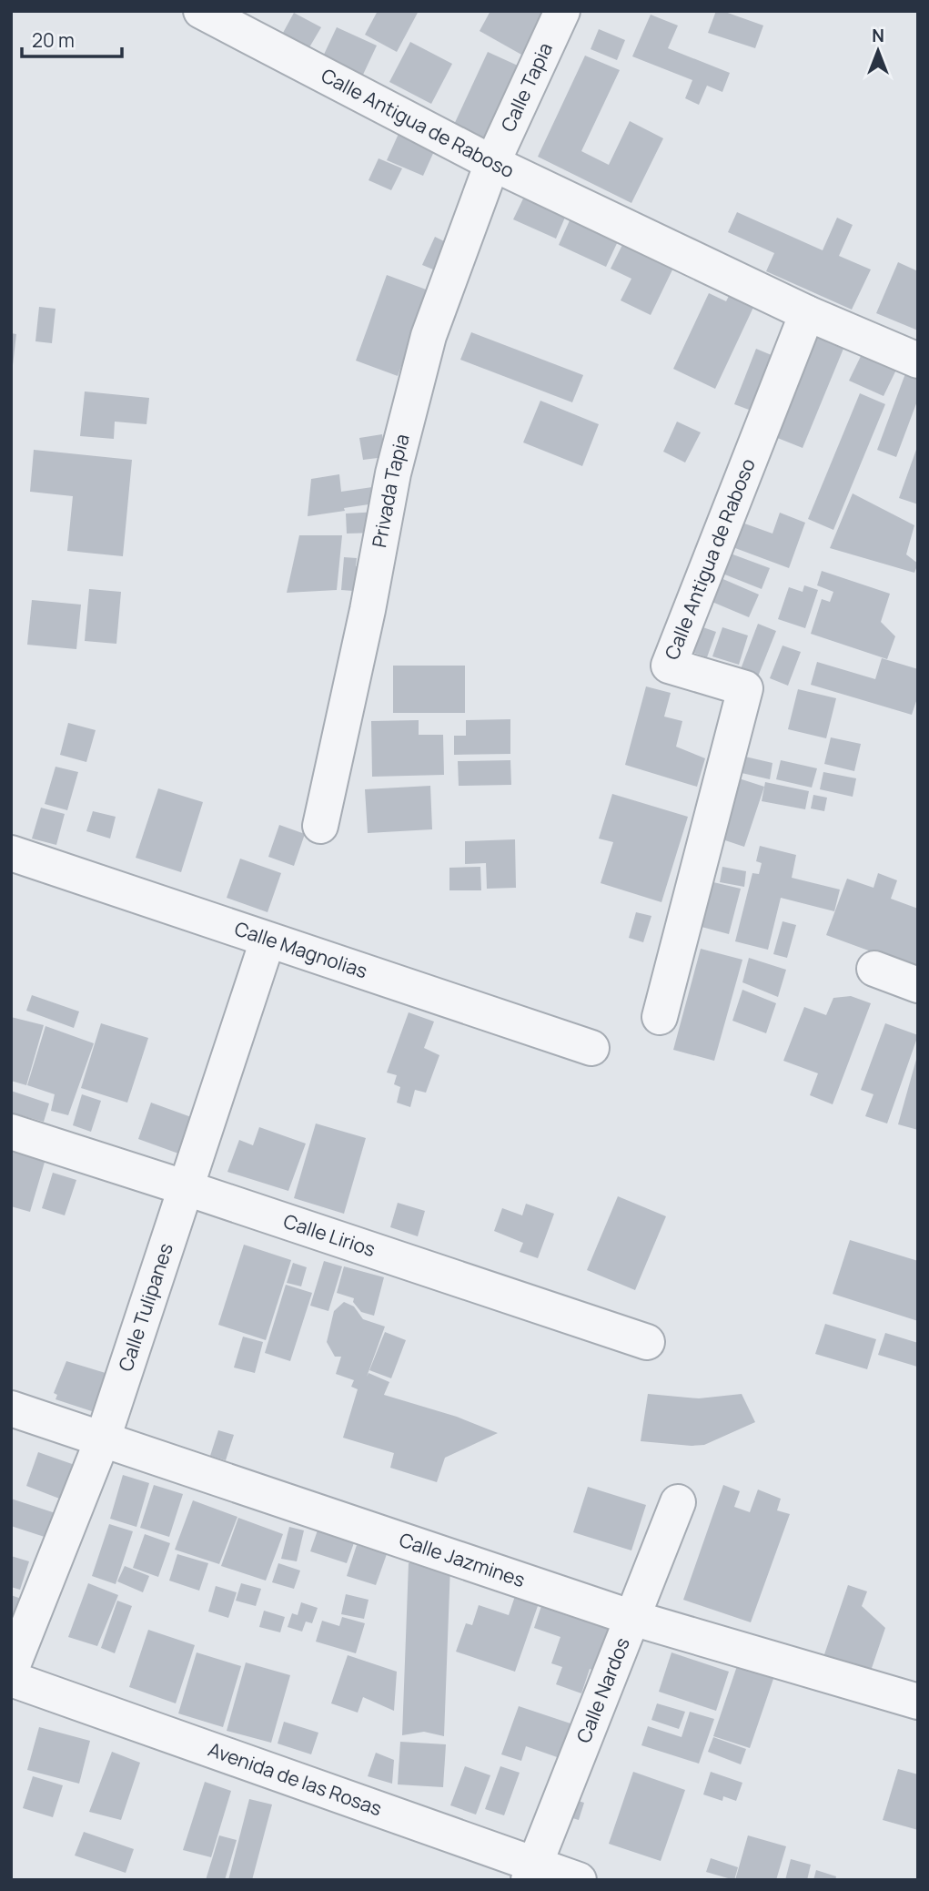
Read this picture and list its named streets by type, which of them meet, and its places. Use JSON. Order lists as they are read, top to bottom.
{
  "streets": {
    "street": [
      "Calle Tapia",
      "Calle Antigua de Raboso",
      "Privada Tapia",
      "Calle Magnolias",
      "Calle Lirios",
      "Calle Tulipanes",
      "Calle Jazmines",
      "Calle Nardos",
      "Avenida de las Rosas"
    ]
  },
  "crossings": [
    ["Calle Tapia", "Calle Antigua de Raboso"],
    ["Calle Tapia", "Privada Tapia"],
    ["Calle Antigua de Raboso", "Privada Tapia"],
    ["Calle Magnolias", "Calle Tulipanes"],
    ["Calle Lirios", "Calle Tulipanes"],
    ["Calle Tulipanes", "Calle Jazmines"],
    ["Calle Jazmines", "Calle Nardos"],
    ["Calle Nardos", "Avenida de las Rosas"]
  ],
  "scale_bar": "20 m",
  "north": "top"
}
